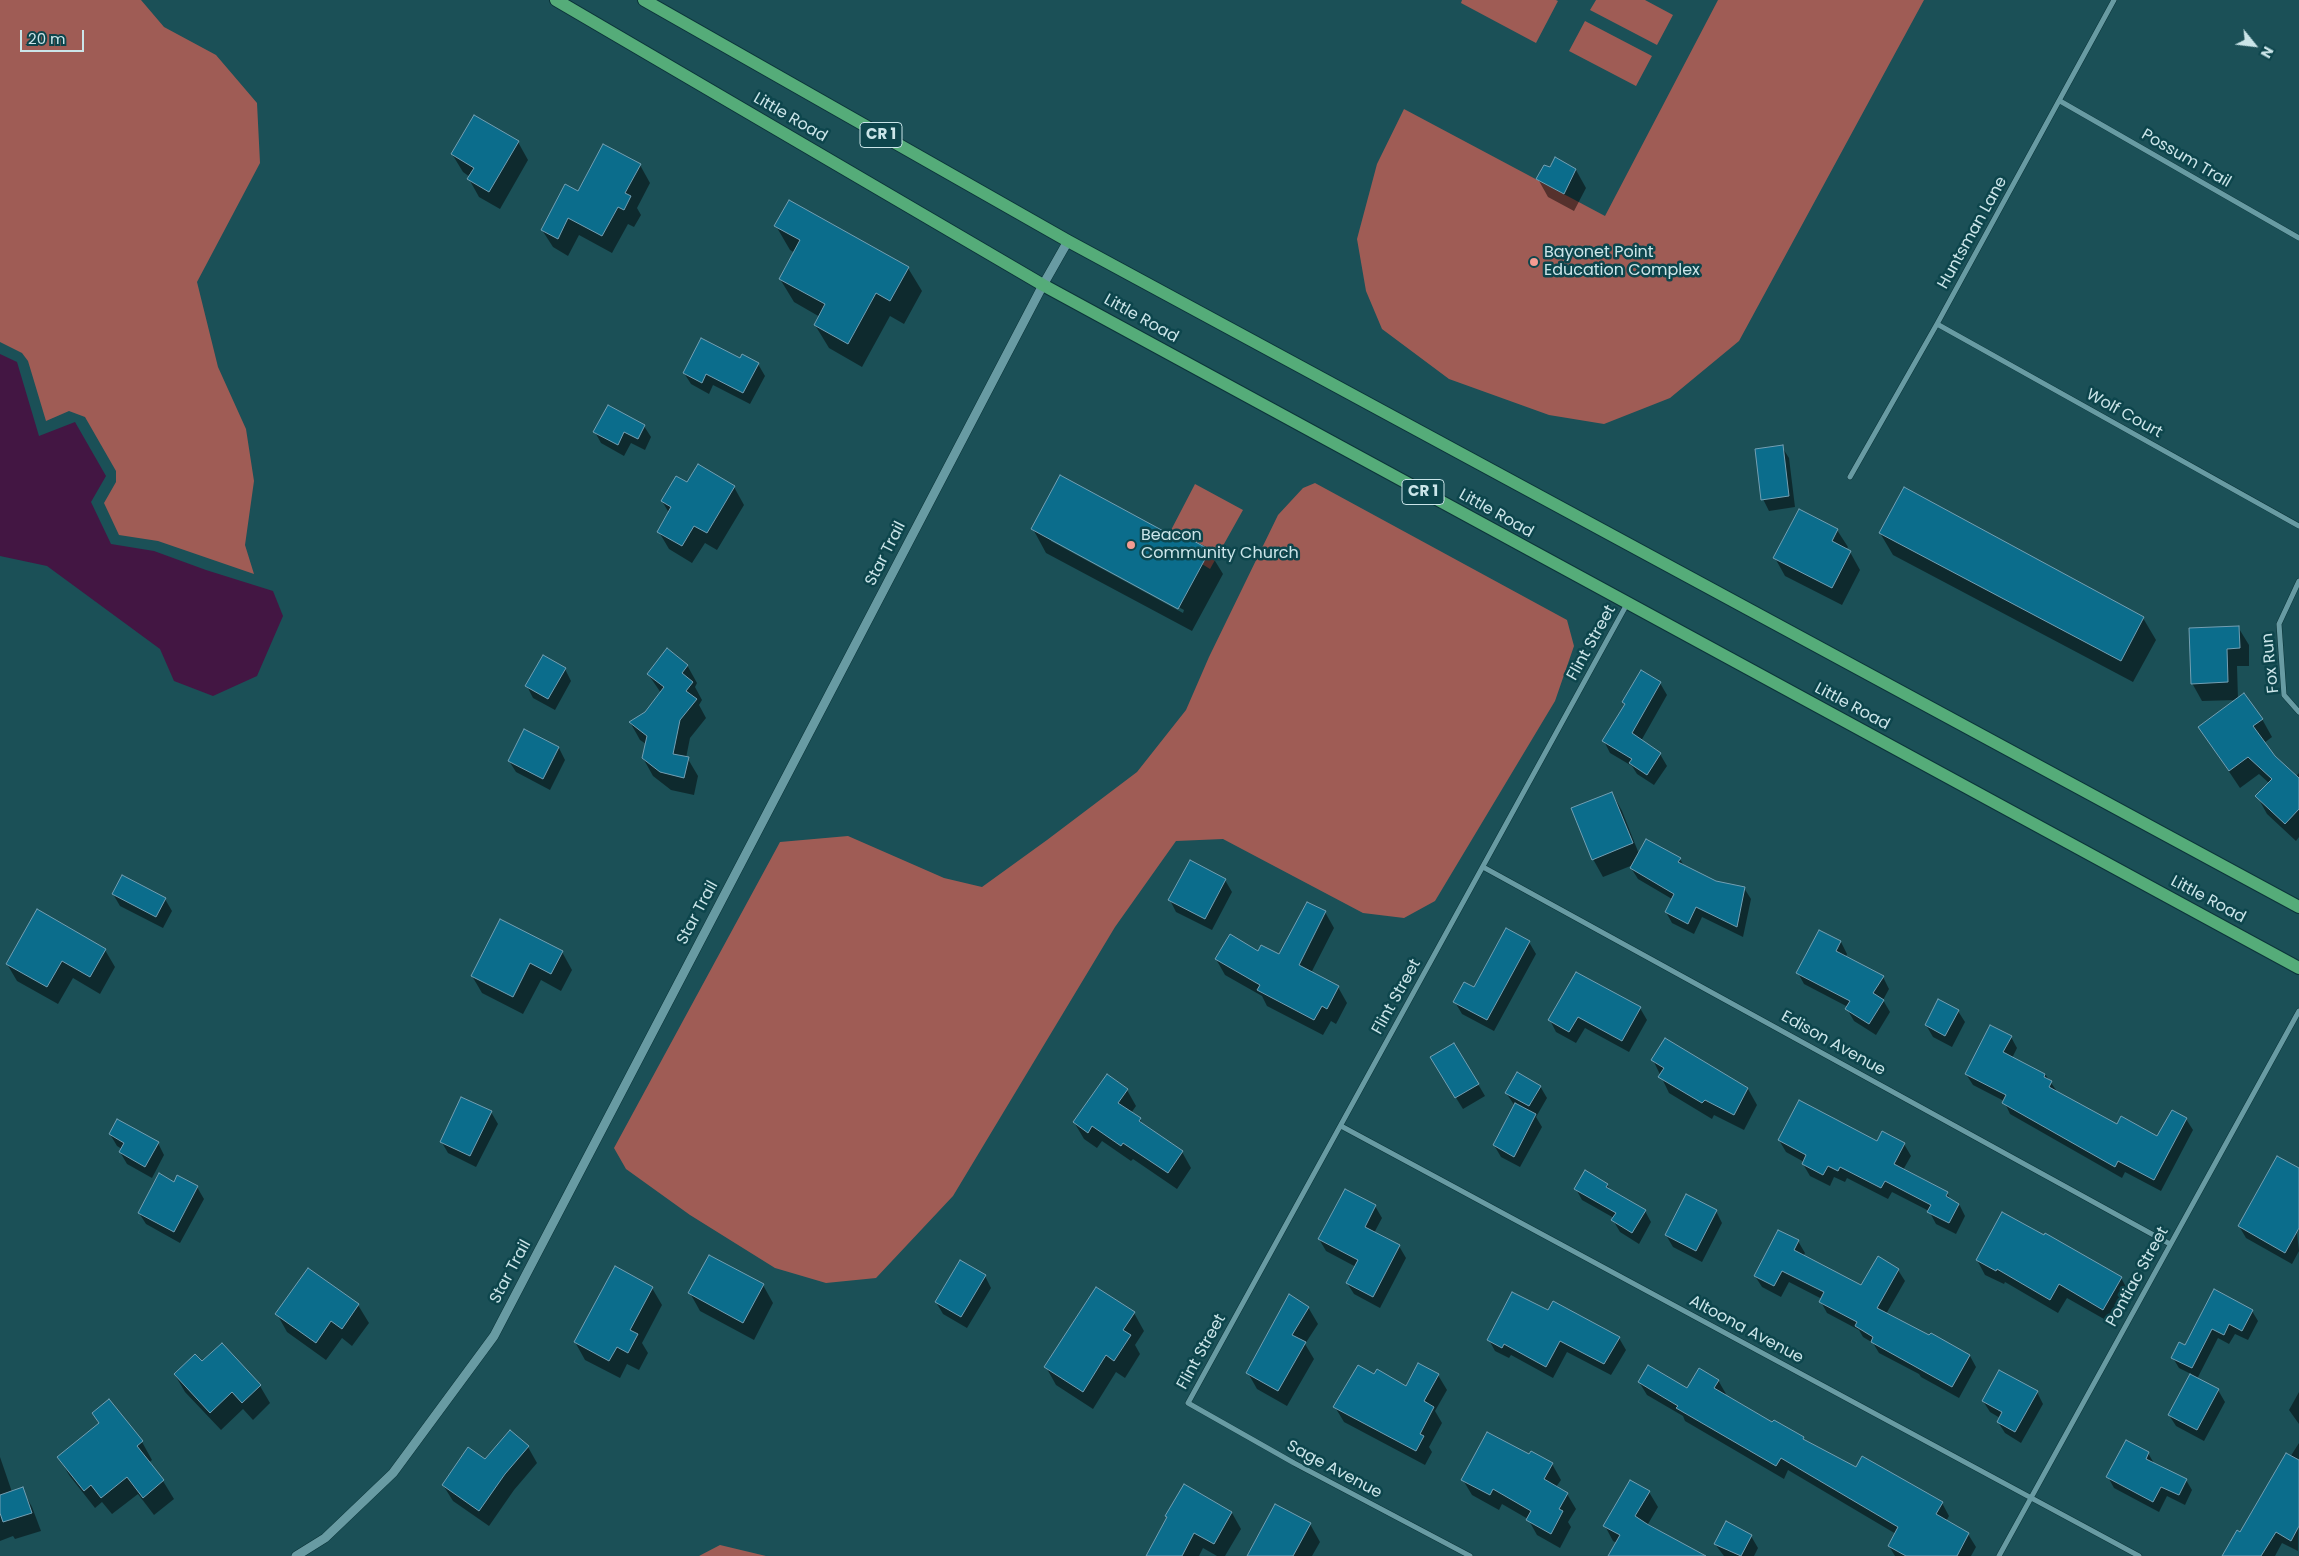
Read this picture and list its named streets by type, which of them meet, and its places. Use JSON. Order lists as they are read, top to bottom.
{
  "streets": {
    "main road": ["Little Road", "CR 1"],
    "street": [
      "Possum Trail",
      "Huntsman Lane",
      "Wolf Court",
      "Star Trail",
      "Flint Street",
      "Fox Run",
      "Edison Avenue",
      "Pontiac Street",
      "Altoona Avenue",
      "Sage Avenue"
    ]
  },
  "crossings": [
    ["Little Road", "Star Trail"],
    ["Little Road", "Flint Street"],
    ["Possum Trail", "Huntsman Lane"],
    ["Huntsman Lane", "Wolf Court"],
    ["Flint Street", "Edison Avenue"],
    ["Flint Street", "Altoona Avenue"],
    ["Flint Street", "Sage Avenue"],
    ["Edison Avenue", "Pontiac Street"],
    ["Pontiac Street", "Altoona Avenue"]
  ],
  "places": ["Bayonet Point Education Complex", "Beacon Community Church"],
  "scale_bar": "20 m",
  "north": "bottom right"
}
